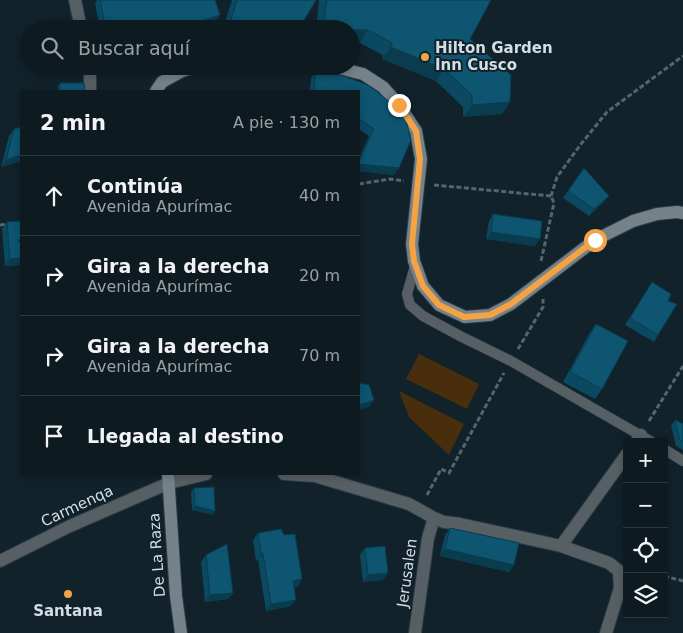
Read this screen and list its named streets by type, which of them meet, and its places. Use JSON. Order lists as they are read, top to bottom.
{
  "streets": {
    "main road": ["De La Raza"],
    "street": ["Carmenqa", "Jerusalen"]
  },
  "crossings": [
    ["Carmenqa", "De La Raza"]
  ],
  "places": ["Hilton Garden Inn Cusco", "Santana"],
  "page": {
    "search": "Buscar aquí",
    "heading": ["2 min", "A pie · 130 m"],
    "list": [
      ["Continúa", "Avenida Apurímac", "40 m"],
      ["Gira a la derecha", "Avenida Apurímac", "20 m"],
      ["Gira a la derecha", "Avenida Apurímac", "70 m"],
      "Llegada al destino"
    ],
    "map_buttons": ["+", "−"]
  }
}
